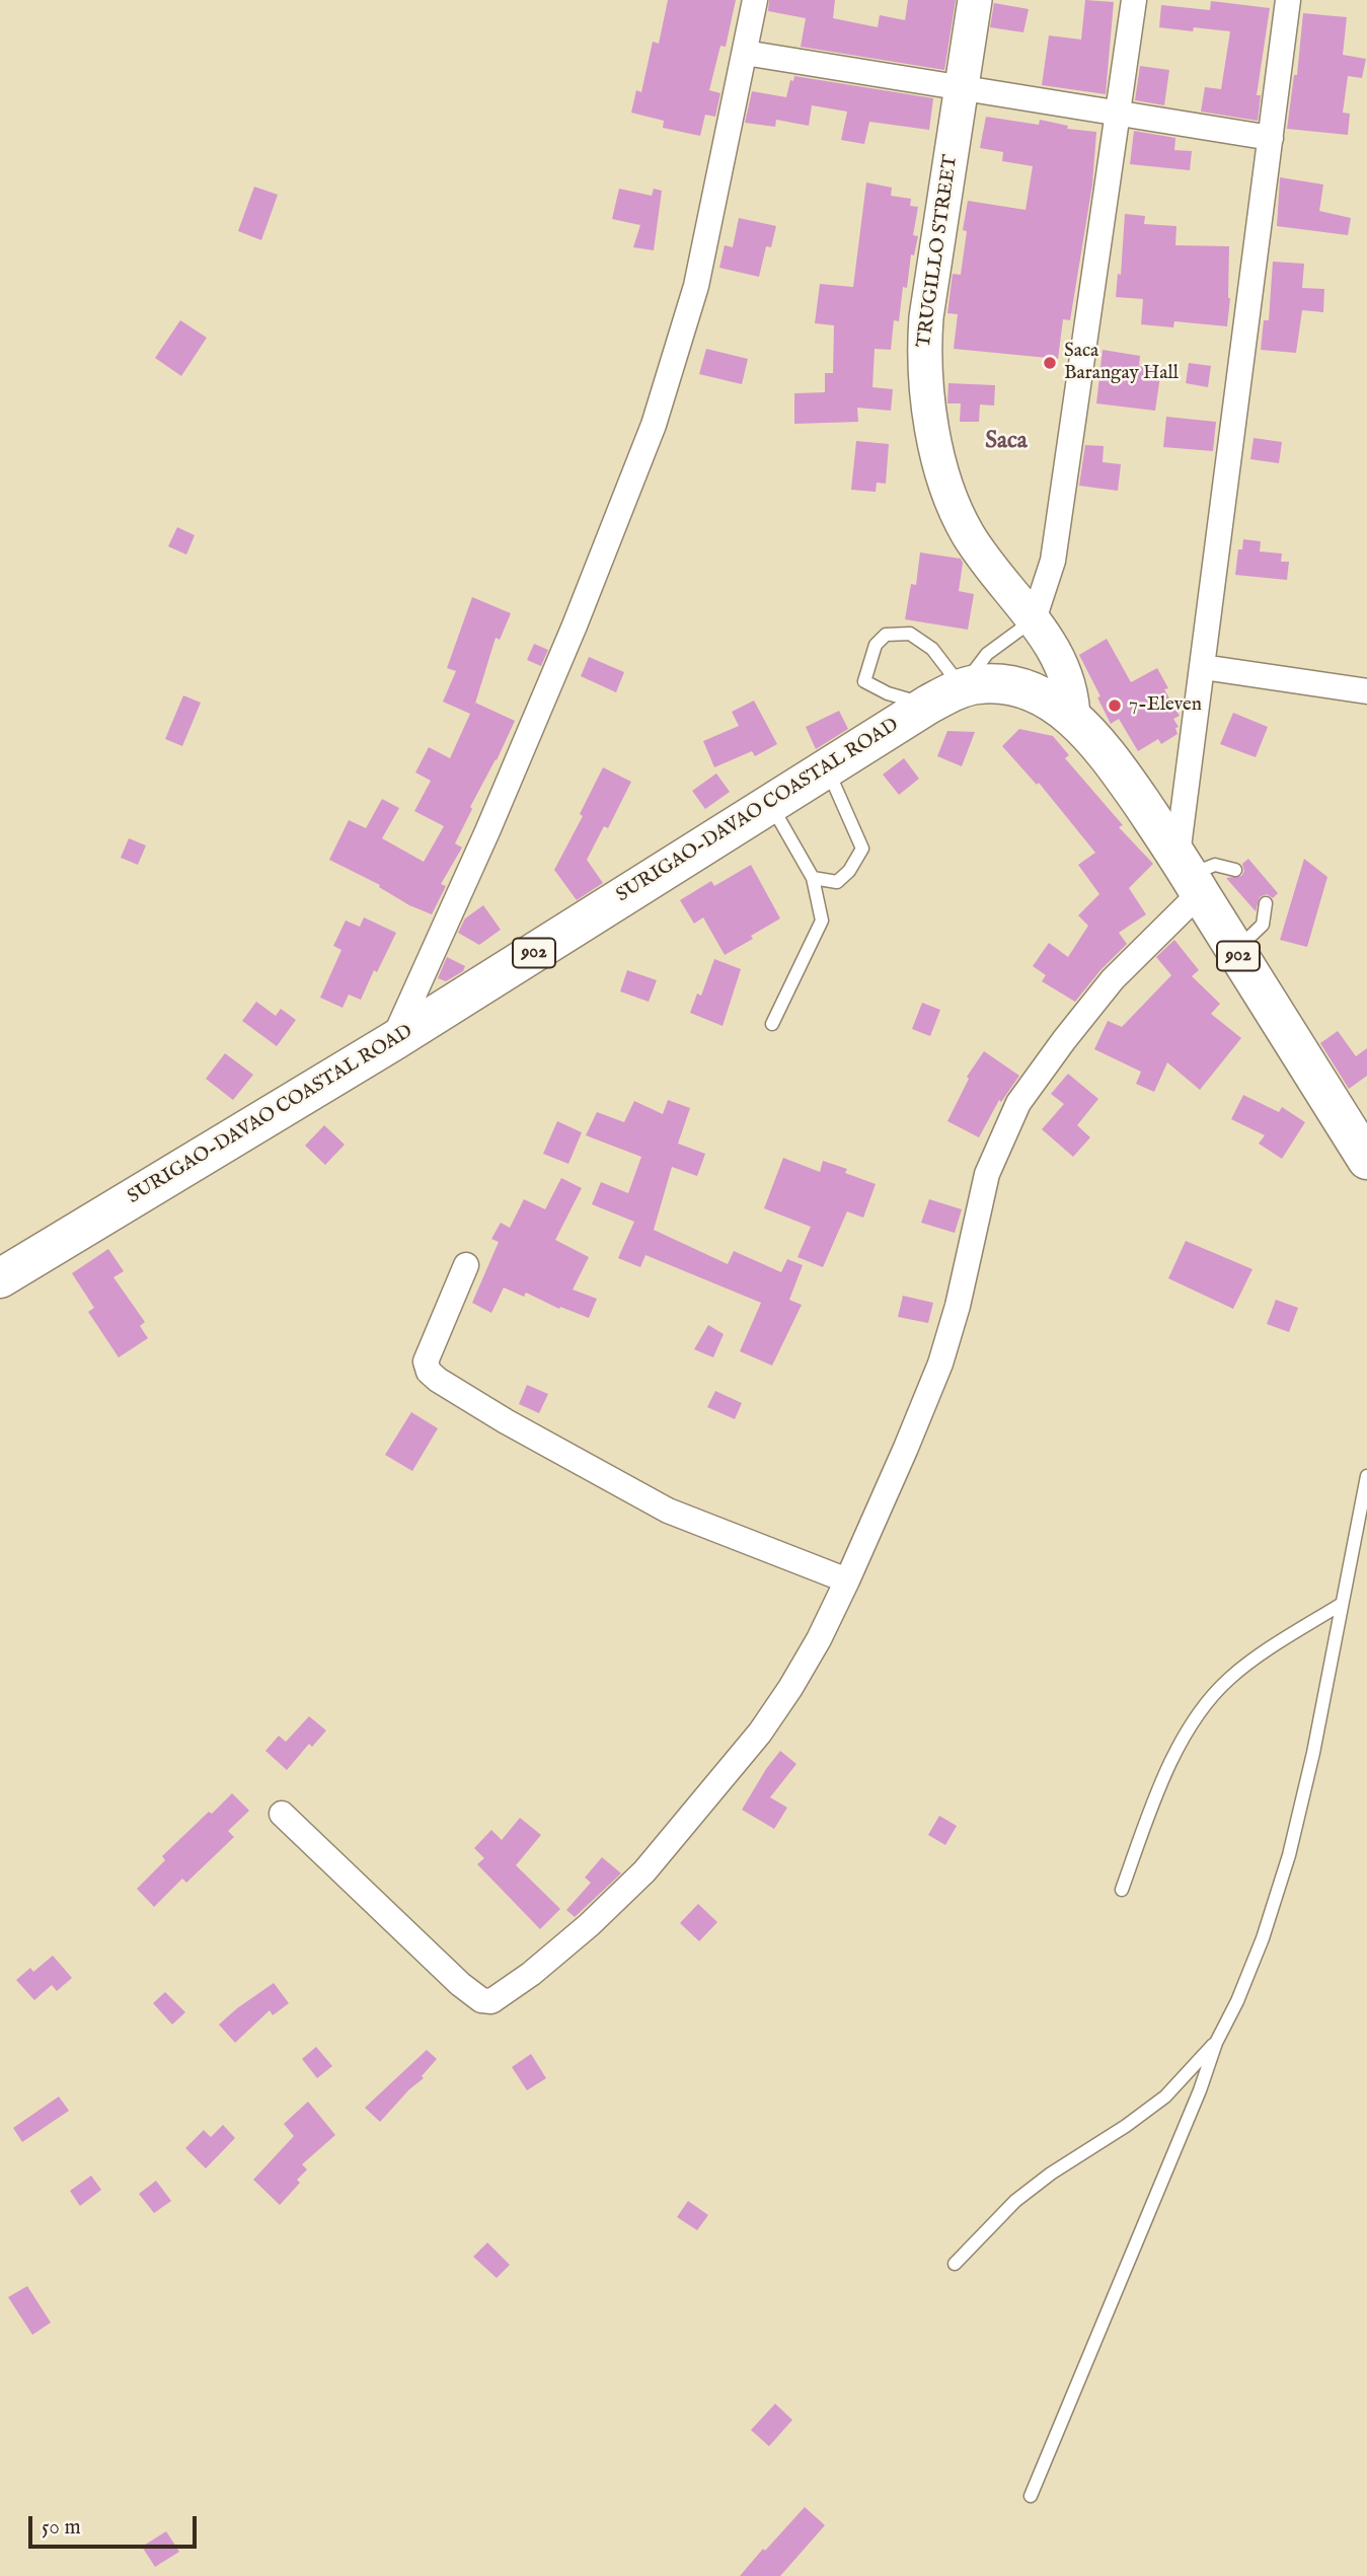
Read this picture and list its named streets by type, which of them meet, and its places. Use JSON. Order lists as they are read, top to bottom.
{
  "streets": {
    "highway": ["SURIGAO-DAVAO COASTAL ROAD", "902"],
    "street": ["TRUGILLO STREET"]
  },
  "crossings": [
    ["TRUGILLO STREET", "SURIGAO-DAVAO COASTAL ROAD"]
  ],
  "districts": ["Saca"],
  "places": ["Saca Barangay Hall", "7-Eleven"],
  "scale_bar": "50 m"
}
